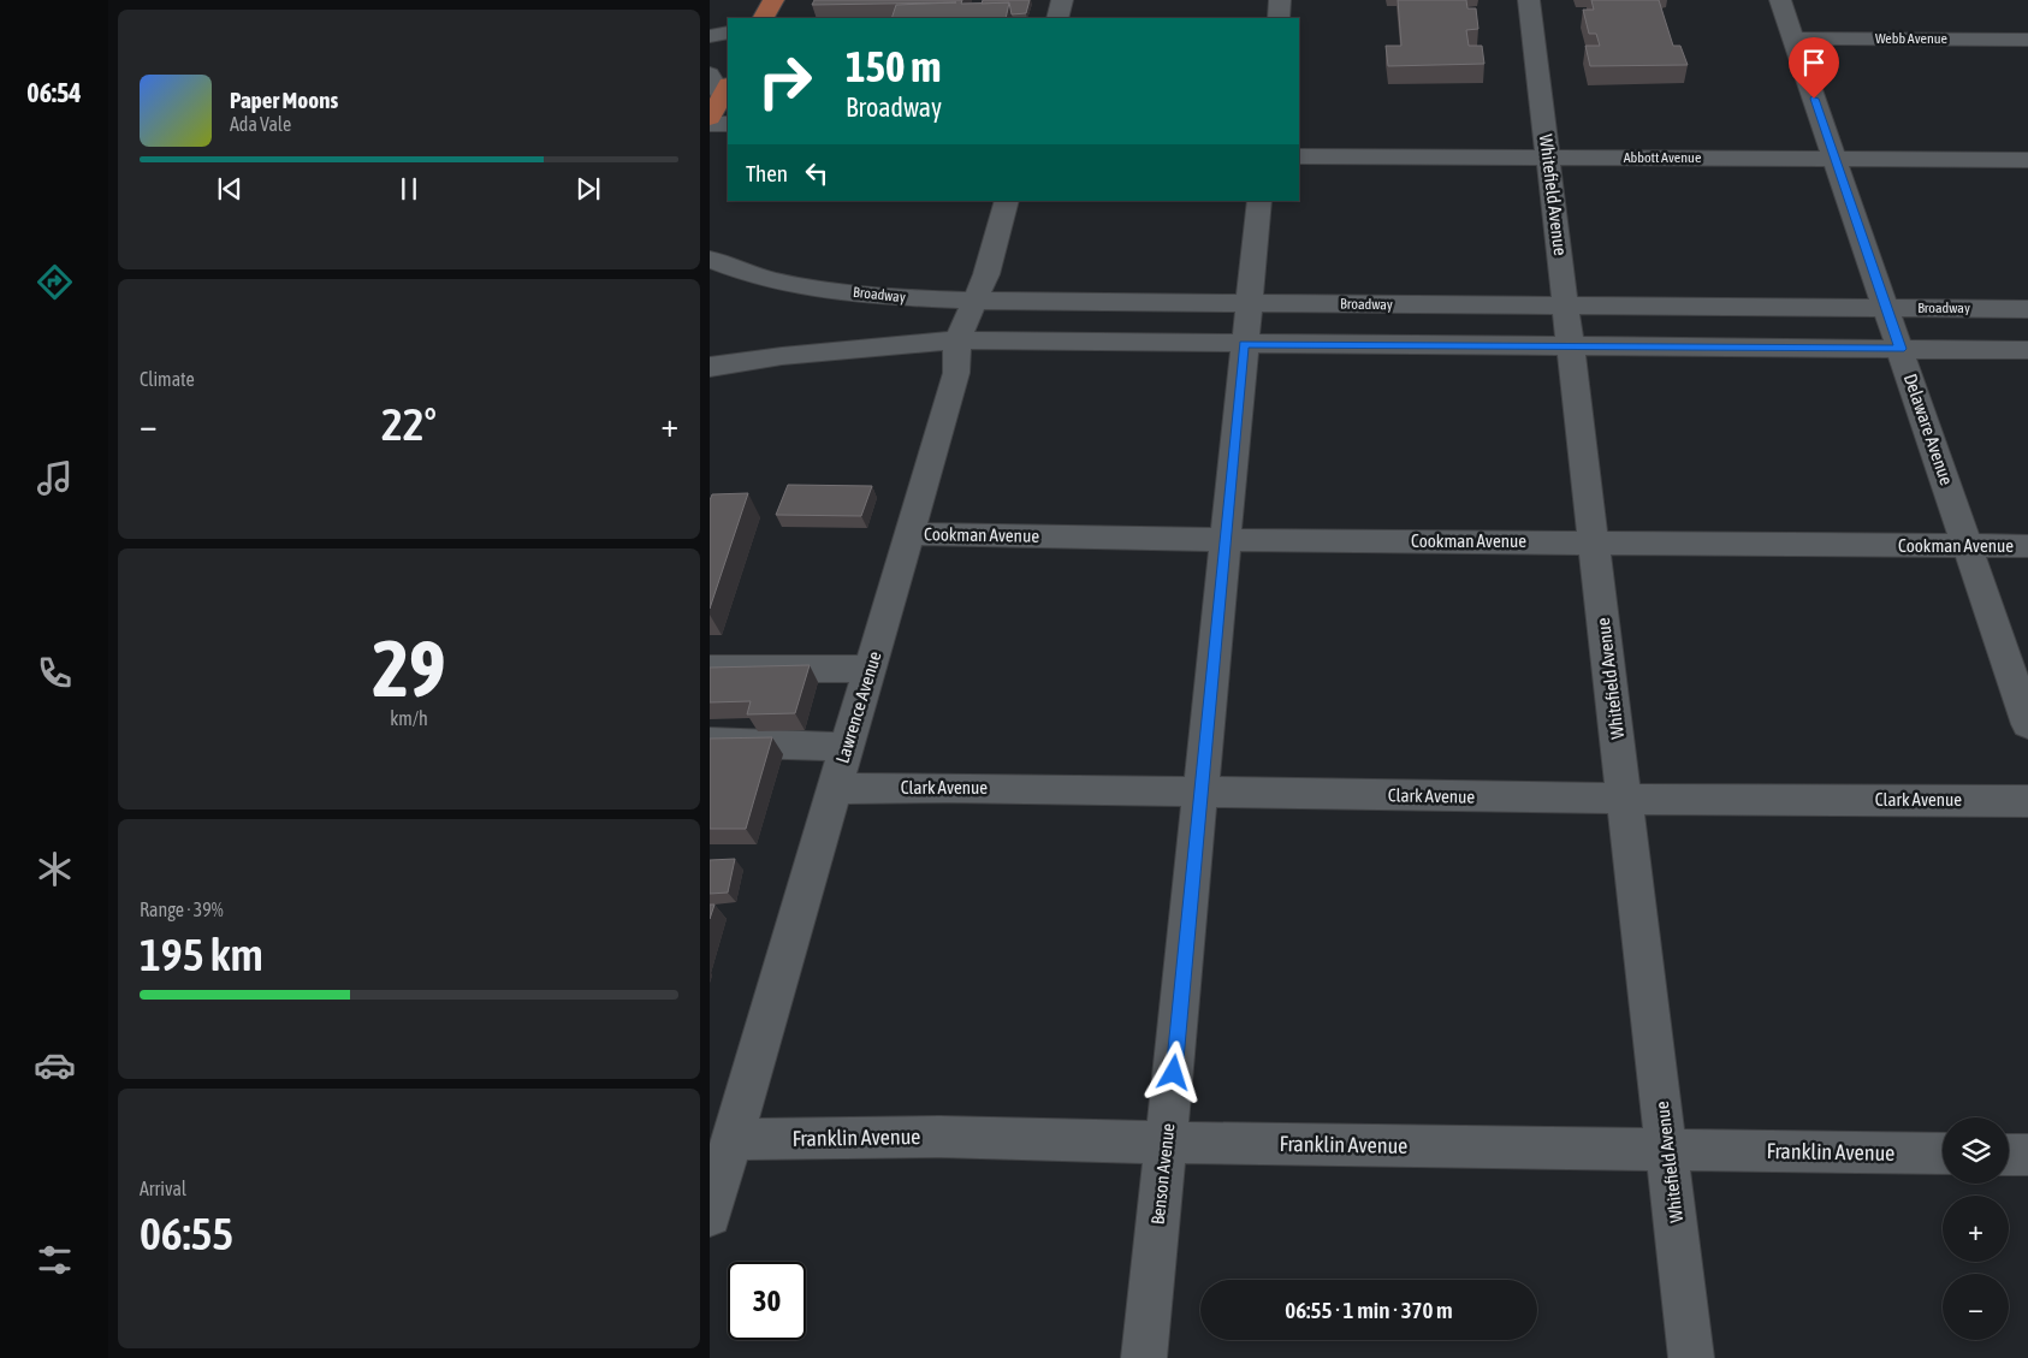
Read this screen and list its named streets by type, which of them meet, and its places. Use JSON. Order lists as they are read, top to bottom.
{
  "streets": {
    "street": [
      "Webb Avenue",
      "Abbott Avenue",
      "Whitefield Avenue",
      "Broadway",
      "Delaware Avenue",
      "Cookman Avenue",
      "Lawrence Avenue",
      "Clark Avenue",
      "Franklin Avenue",
      "Benson Avenue"
    ]
  },
  "crossings": [
    ["Webb Avenue", "Delaware Avenue"],
    ["Abbott Avenue", "Whitefield Avenue"],
    ["Abbott Avenue", "Delaware Avenue"],
    ["Whitefield Avenue", "Broadway"],
    ["Whitefield Avenue", "Cookman Avenue"],
    ["Whitefield Avenue", "Clark Avenue"],
    ["Whitefield Avenue", "Franklin Avenue"],
    ["Broadway", "Delaware Avenue"],
    ["Broadway", "Lawrence Avenue"],
    ["Broadway", "Benson Avenue"],
    ["Delaware Avenue", "Cookman Avenue"],
    ["Cookman Avenue", "Lawrence Avenue"],
    ["Cookman Avenue", "Benson Avenue"],
    ["Lawrence Avenue", "Clark Avenue"],
    ["Lawrence Avenue", "Franklin Avenue"],
    ["Clark Avenue", "Benson Avenue"],
    ["Franklin Avenue", "Benson Avenue"]
  ],
  "page": {
    "tabs": "06:54",
    "turn": ["150 m", "Broadway"],
    "song": ["Paper Moons", "Ada Vale"],
    "then": "Then",
    "tile": [
      "Climate",
      ["29", "km/h"],
      ["Range · 39%", "195 km"],
      ["Arrival", "06:55"]
    ],
    "heat": ["−", "22°", "+"],
    "map_buttons": ["+", "−"],
    "limit": "30",
    "trip": "06:55 · 1 min · 370 m"
  }
}
